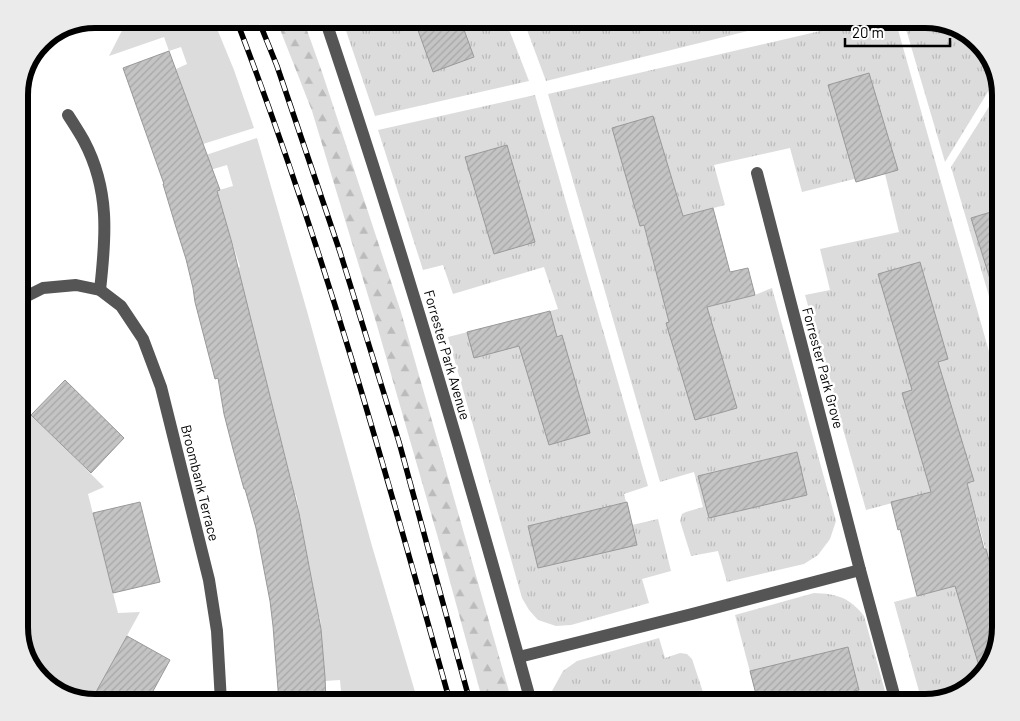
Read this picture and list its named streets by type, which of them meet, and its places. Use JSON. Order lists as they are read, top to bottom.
{
  "streets": {
    "street": ["Forrester Park Avenue", "Forrester Park Grove", "Broombank Terrace"]
  },
  "scale_bar": "20 m"
}
